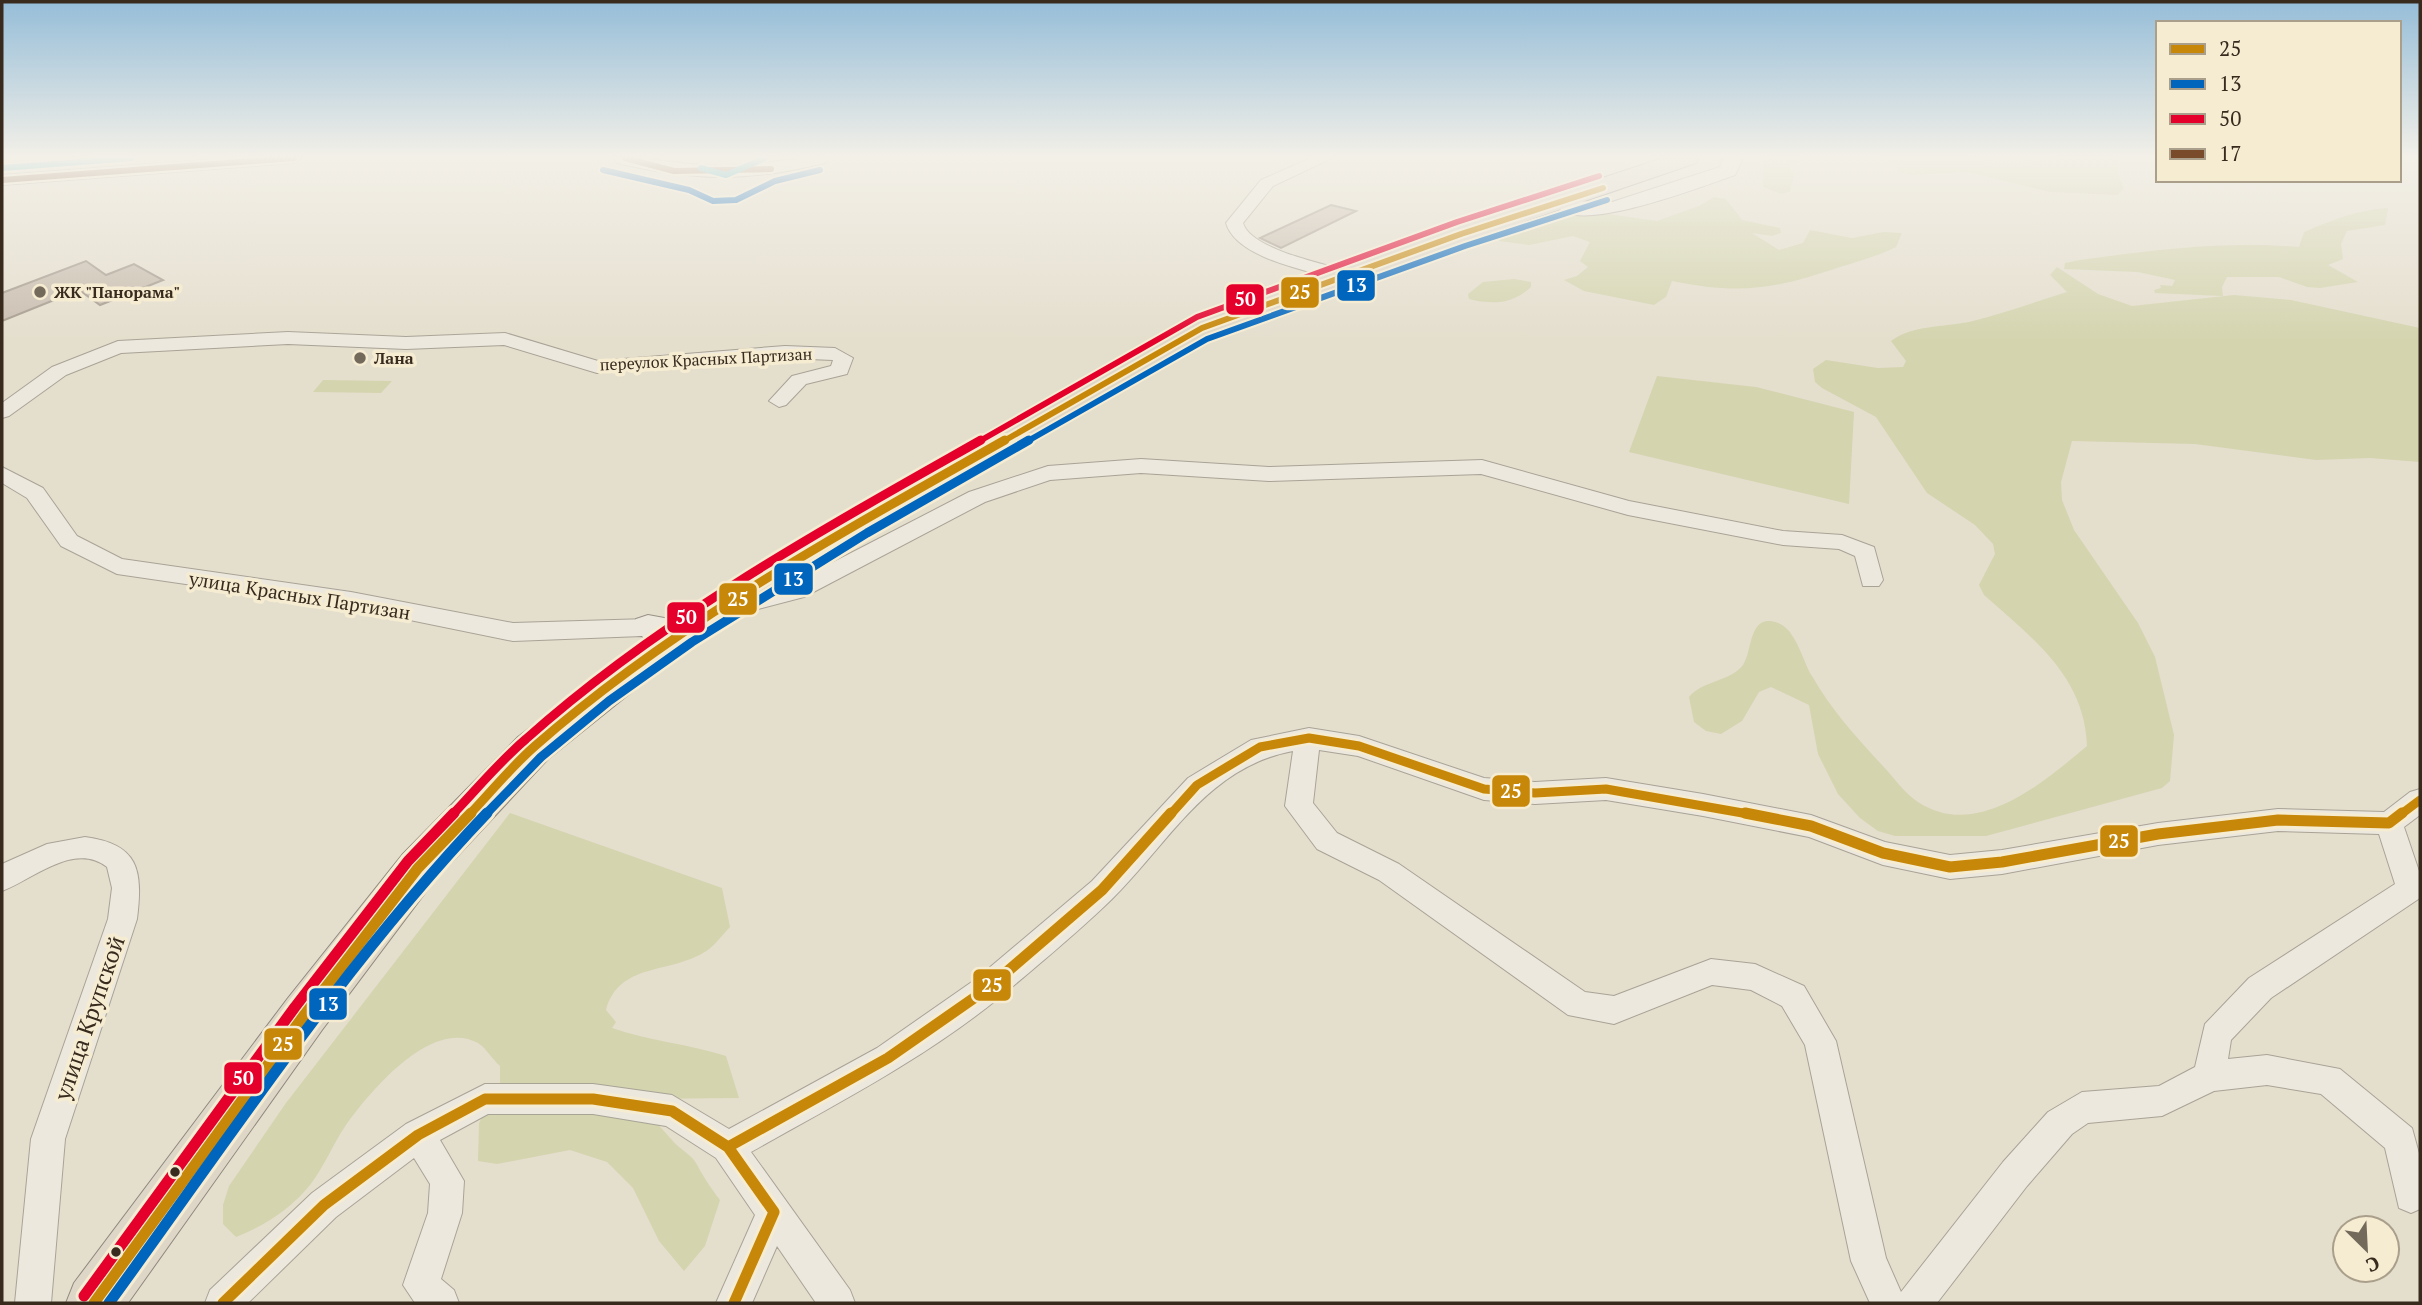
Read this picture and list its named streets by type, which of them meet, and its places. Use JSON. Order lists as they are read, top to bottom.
{
  "streets": {
    "street": ["переулок Красных Партизан", "улица Красных Партизан", "улица Крупской"]
  },
  "places": ["ЖК \"Панорама\"", "Лана"],
  "lines": ["transit line 25", "transit line 13", "transit line 50"],
  "legend": [
    "25",
    "13",
    "50",
    "17"
  ],
  "north": "bottom right"
}
